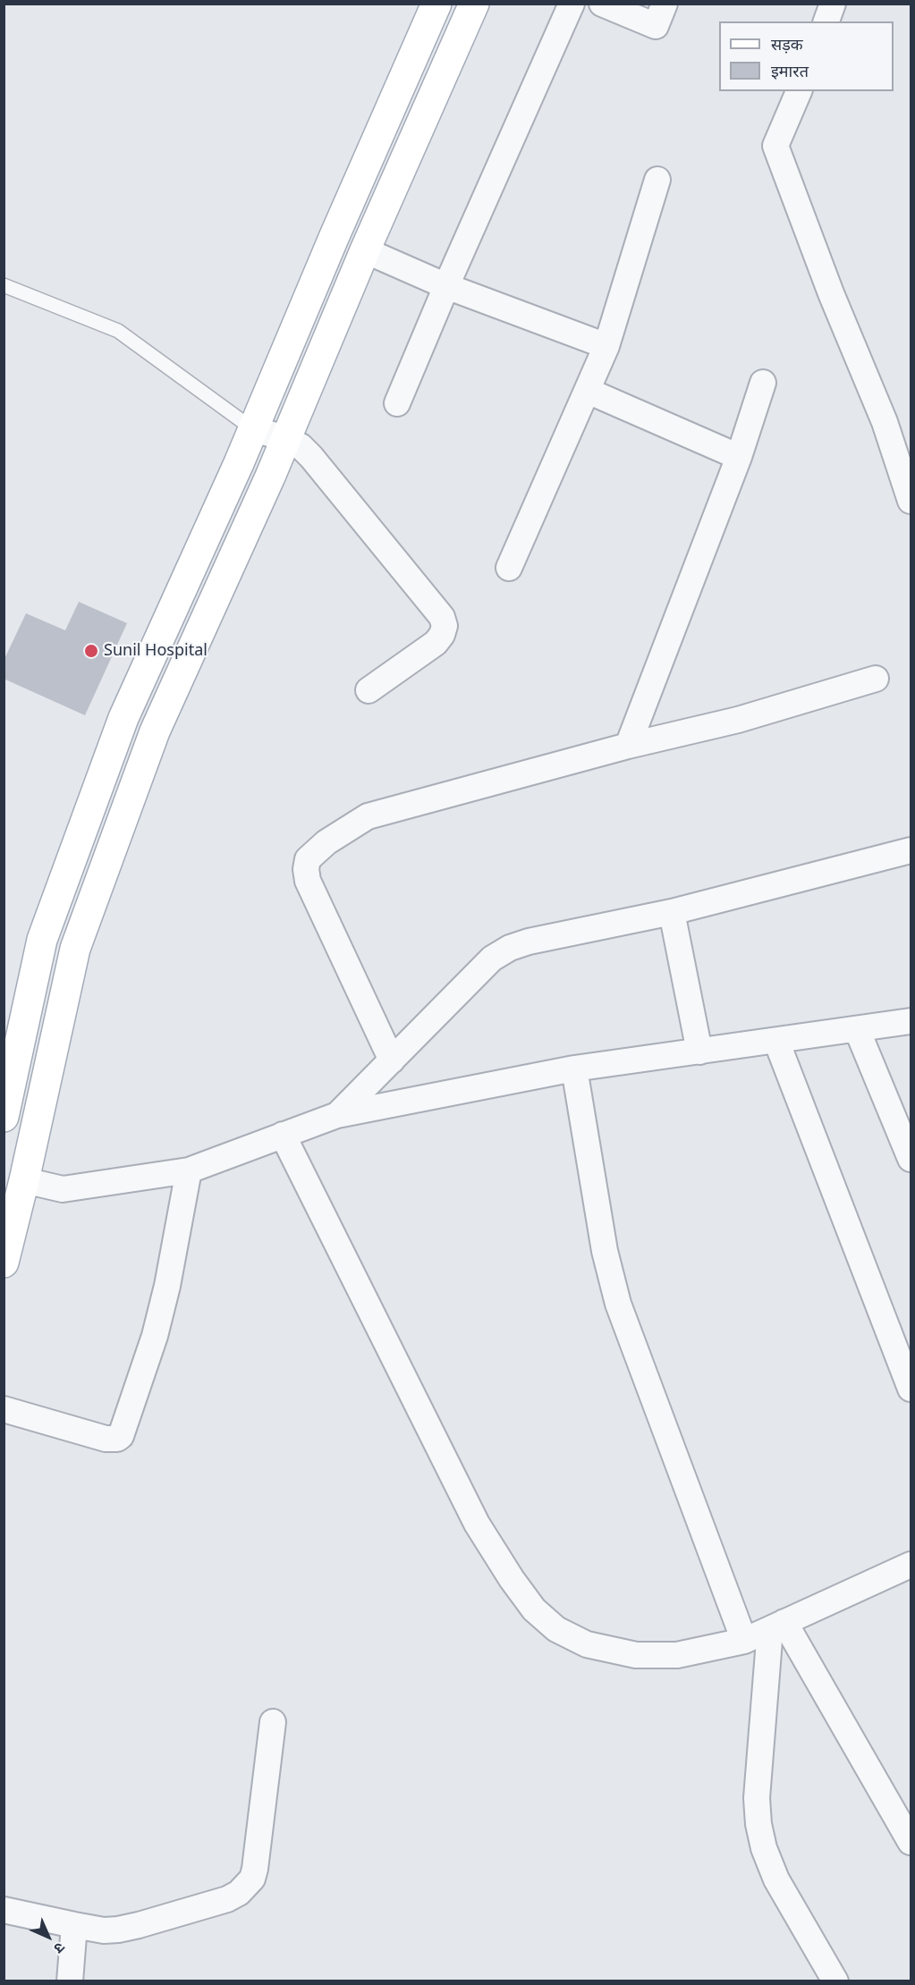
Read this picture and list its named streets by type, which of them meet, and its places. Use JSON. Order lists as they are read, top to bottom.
{
  "places": ["Sunil Hospital"],
  "legend": ["सड़क", "इमारत"],
  "north": "bottom right"
}
